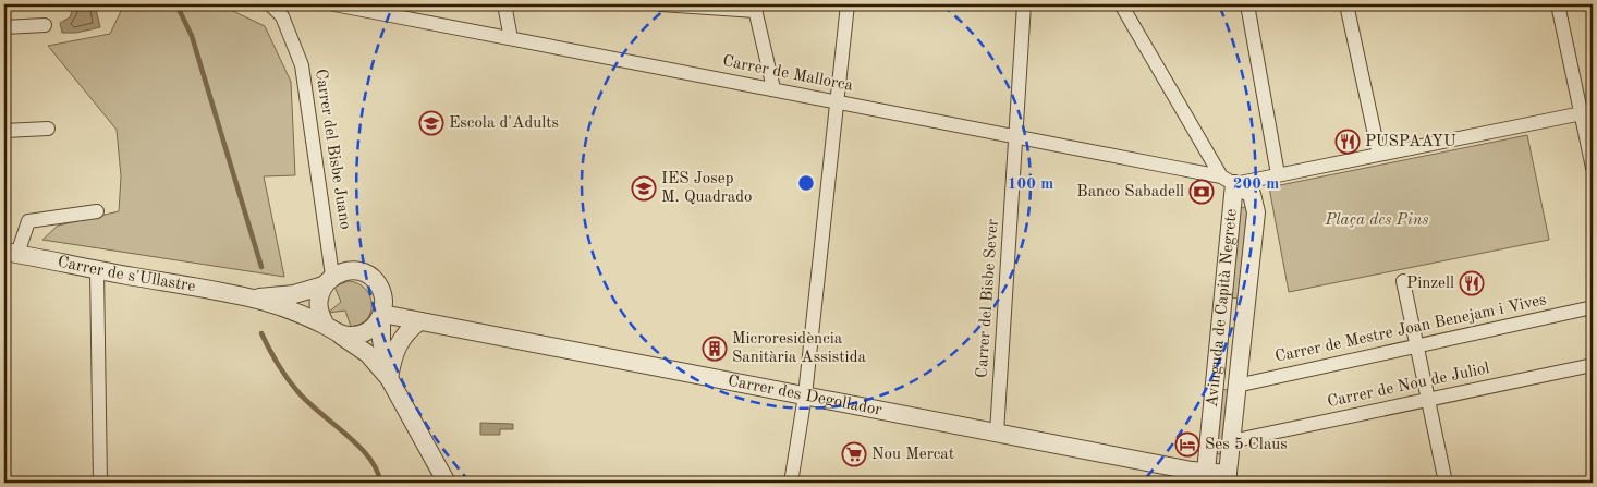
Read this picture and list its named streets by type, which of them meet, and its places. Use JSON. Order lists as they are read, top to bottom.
{
  "streets": {
    "street": [
      "Carrer de Mallorca",
      "Carrer del Bisbe Juano",
      "Carrer de s'Ullastre",
      "Carrer del Bisbe Sever",
      "Avinguda de Capità Negrete",
      "Carrer de Mestre Joan Benejam i Vives",
      "Carrer de Nou de Juliol",
      "Carrer des Degollador"
    ]
  },
  "crossings": [
    ["Carrer de Mallorca", "Carrer del Bisbe Sever"],
    ["Carrer de Mallorca", "Avinguda de Capità Negrete"],
    ["Carrer del Bisbe Juano", "Carrer de s'Ullastre"],
    ["Carrer del Bisbe Juano", "Carrer des Degollador"],
    ["Carrer de s'Ullastre", "Carrer des Degollador"],
    ["Carrer del Bisbe Sever", "Carrer des Degollador"],
    ["Avinguda de Capità Negrete", "Carrer de Mestre Joan Benejam i Vives"],
    ["Avinguda de Capità Negrete", "Carrer de Nou de Juliol"],
    ["Avinguda de Capità Negrete", "Carrer des Degollador"]
  ],
  "parks": ["Plaça des Pins"],
  "places": {
    "school or university": ["Escola d'Adults", "IES Josep M. Quadrado"],
    "restaurant": ["PUSPAAYU", "Pinzell"],
    "bank": ["Banco Sabadell"],
    "building": ["Microresidència Sanitària Assistida"],
    "hotel": ["Ses 5 Claus"],
    "supermarket": ["Nou Mercat"]
  },
  "rings": ["100 m", "200 m"]
}
